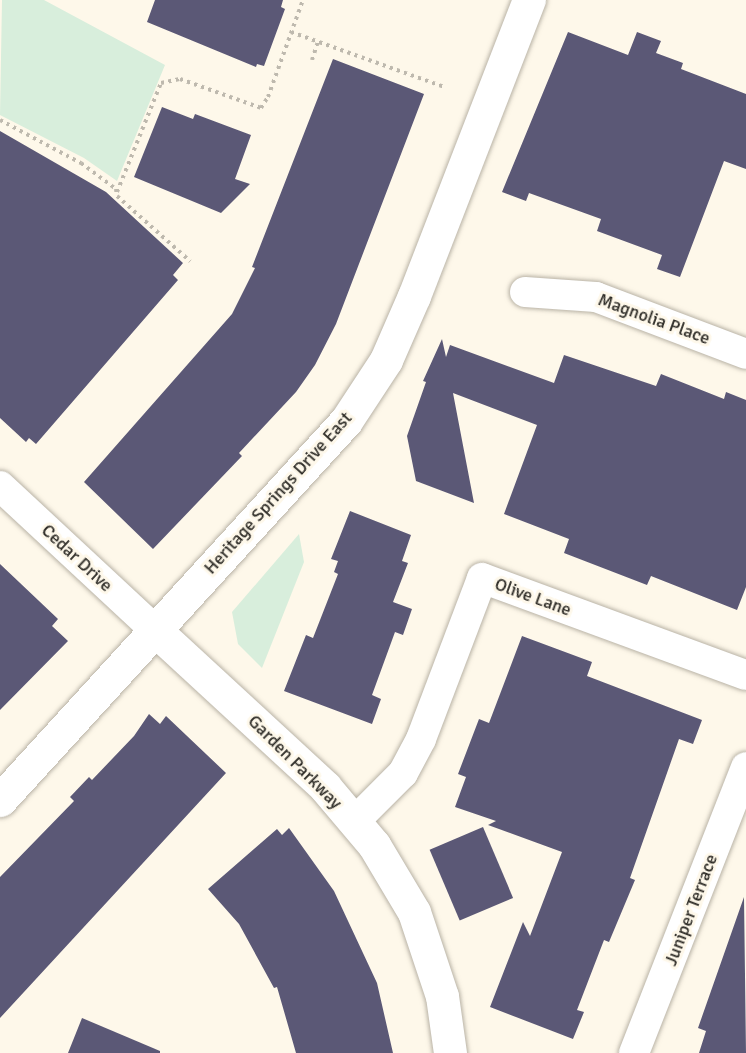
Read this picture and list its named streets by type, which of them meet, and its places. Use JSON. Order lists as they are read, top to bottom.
{
  "streets": {
    "street": [
      "Magnolia Place",
      "Heritage Springs Drive East",
      "Cedar Drive",
      "Olive Lane",
      "Garden Parkway",
      "Juniper Terrace"
    ]
  },
  "crossings": [
    ["Heritage Springs Drive East", "Cedar Drive"],
    ["Heritage Springs Drive East", "Garden Parkway"],
    ["Cedar Drive", "Garden Parkway"],
    ["Olive Lane", "Garden Parkway"]
  ]
}
